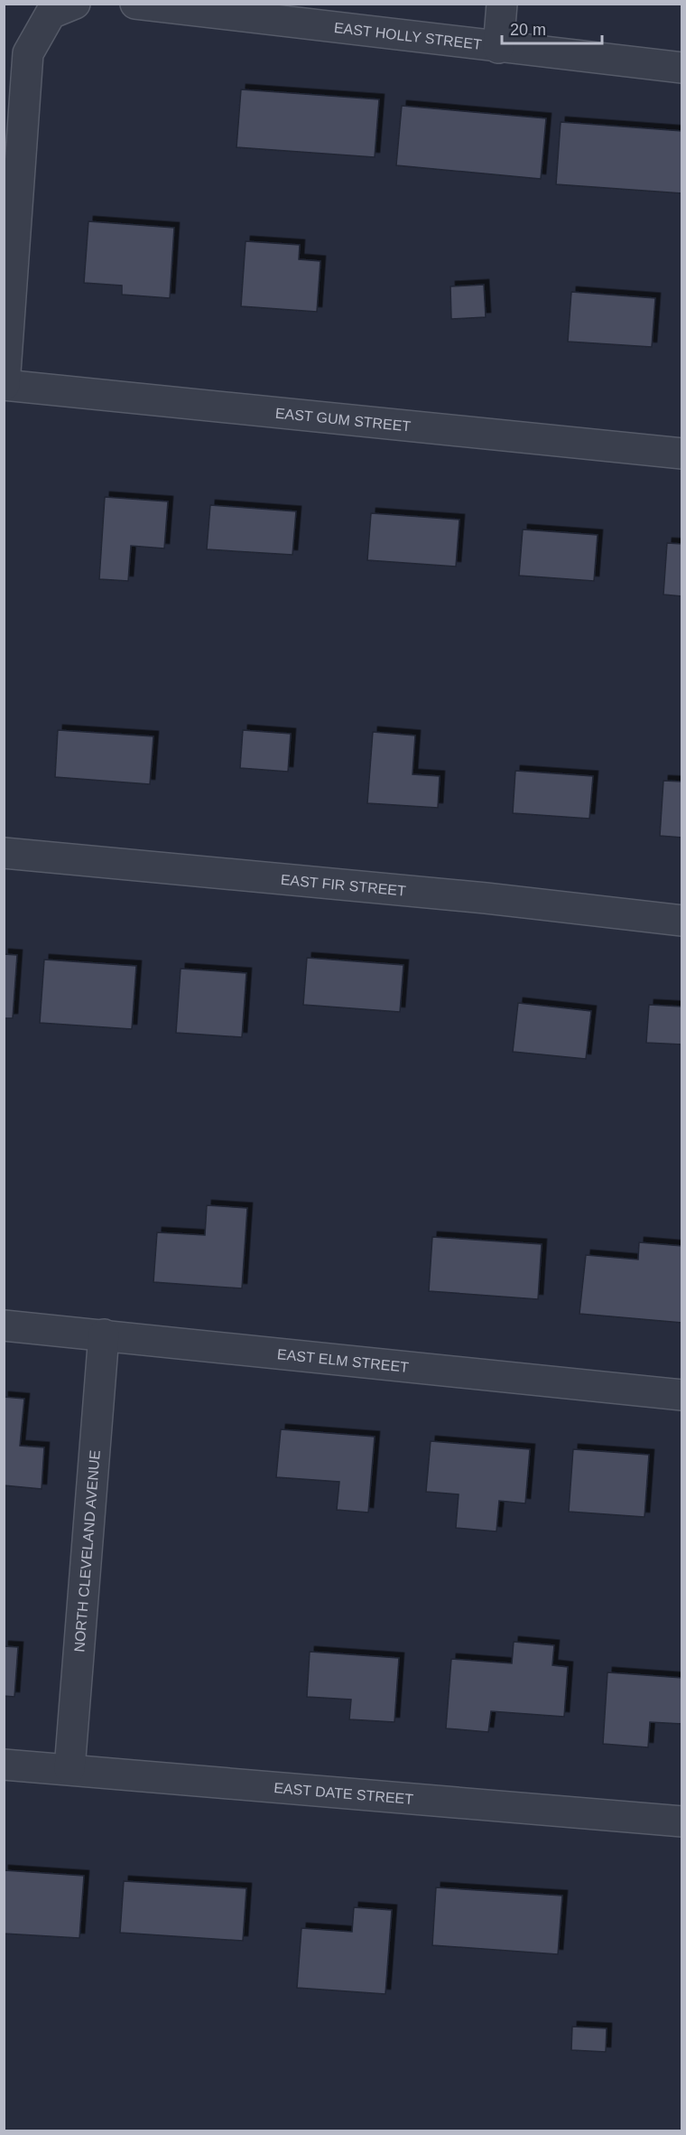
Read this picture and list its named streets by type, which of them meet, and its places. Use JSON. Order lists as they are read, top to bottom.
{
  "streets": {
    "street": [
      "EAST HOLLY STREET",
      "EAST GUM STREET",
      "EAST FIR STREET",
      "EAST ELM STREET",
      "NORTH CLEVELAND AVENUE",
      "EAST DATE STREET"
    ]
  },
  "crossings": [
    ["EAST ELM STREET", "NORTH CLEVELAND AVENUE"],
    ["NORTH CLEVELAND AVENUE", "EAST DATE STREET"]
  ],
  "scale_bar": "20 m"
}
